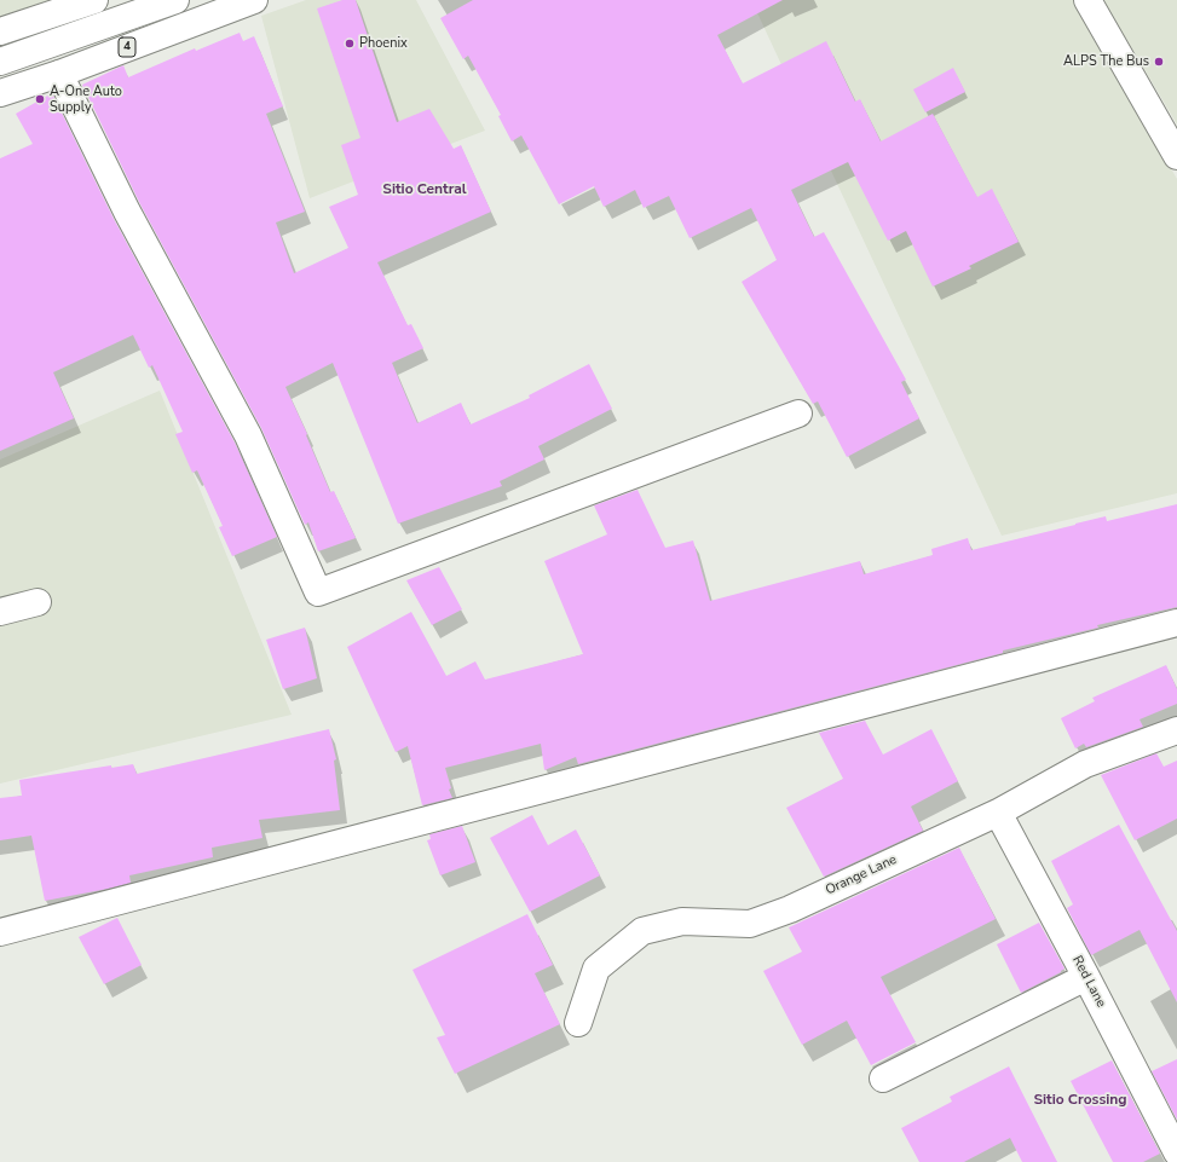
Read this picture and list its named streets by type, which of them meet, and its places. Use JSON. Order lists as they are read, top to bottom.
{
  "streets": {
    "main road": ["4", "Orange Lane", "Red Lane"]
  },
  "crossings": [
    ["Orange Lane", "Red Lane"]
  ],
  "districts": ["Sitio Central", "Sitio Crossing"],
  "places": ["Phoenix", "ALPS The Bus", "A-One Auto Supply"]
}
